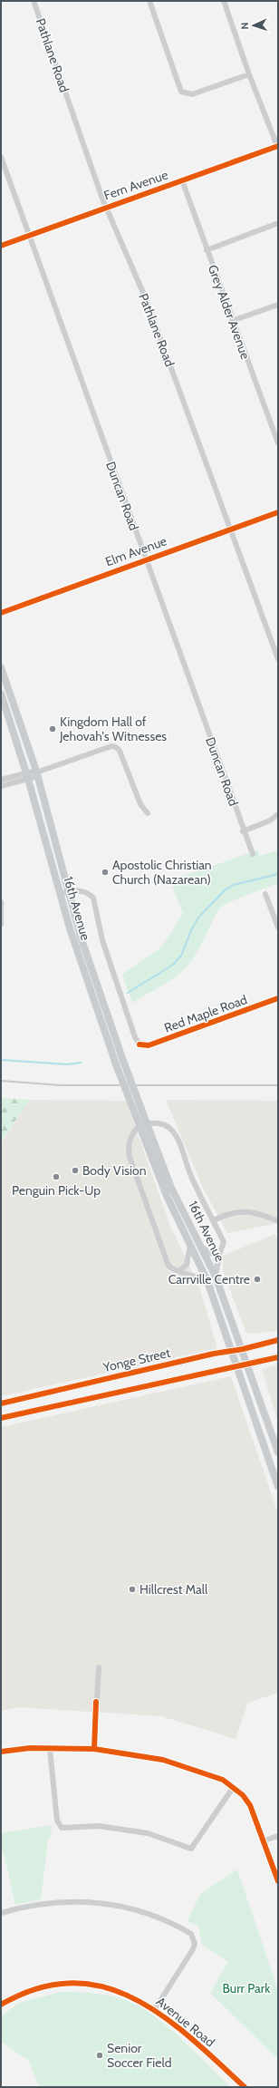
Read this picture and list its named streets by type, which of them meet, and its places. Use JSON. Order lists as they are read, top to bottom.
{
  "streets": {
    "main road": ["16th Avenue", "Yonge Street"],
    "street": [
      "Pathlane Road",
      "Fern Avenue",
      "Grey Alder Avenue",
      "Duncan Road",
      "Elm Avenue",
      "Red Maple Road",
      "Avenue Road"
    ]
  },
  "crossings": [
    ["Pathlane Road", "Fern Avenue"],
    ["Pathlane Road", "Elm Avenue"],
    ["Fern Avenue", "Grey Alder Avenue"],
    ["Fern Avenue", "Duncan Road"],
    ["Duncan Road", "Elm Avenue"],
    ["16th Avenue", "Red Maple Road"],
    ["16th Avenue", "Yonge Street"]
  ],
  "parks": ["Burr Park"],
  "places": [
    "Kingdom Hall of Jehovah's Witnesses",
    "Apostolic Christian Church (Nazarean)",
    "Body Vision",
    "Penguin Pick-Up",
    "Carrville Centre",
    "Hillcrest Mall",
    "Senior Soccer Field"
  ],
  "north": "left"
}
